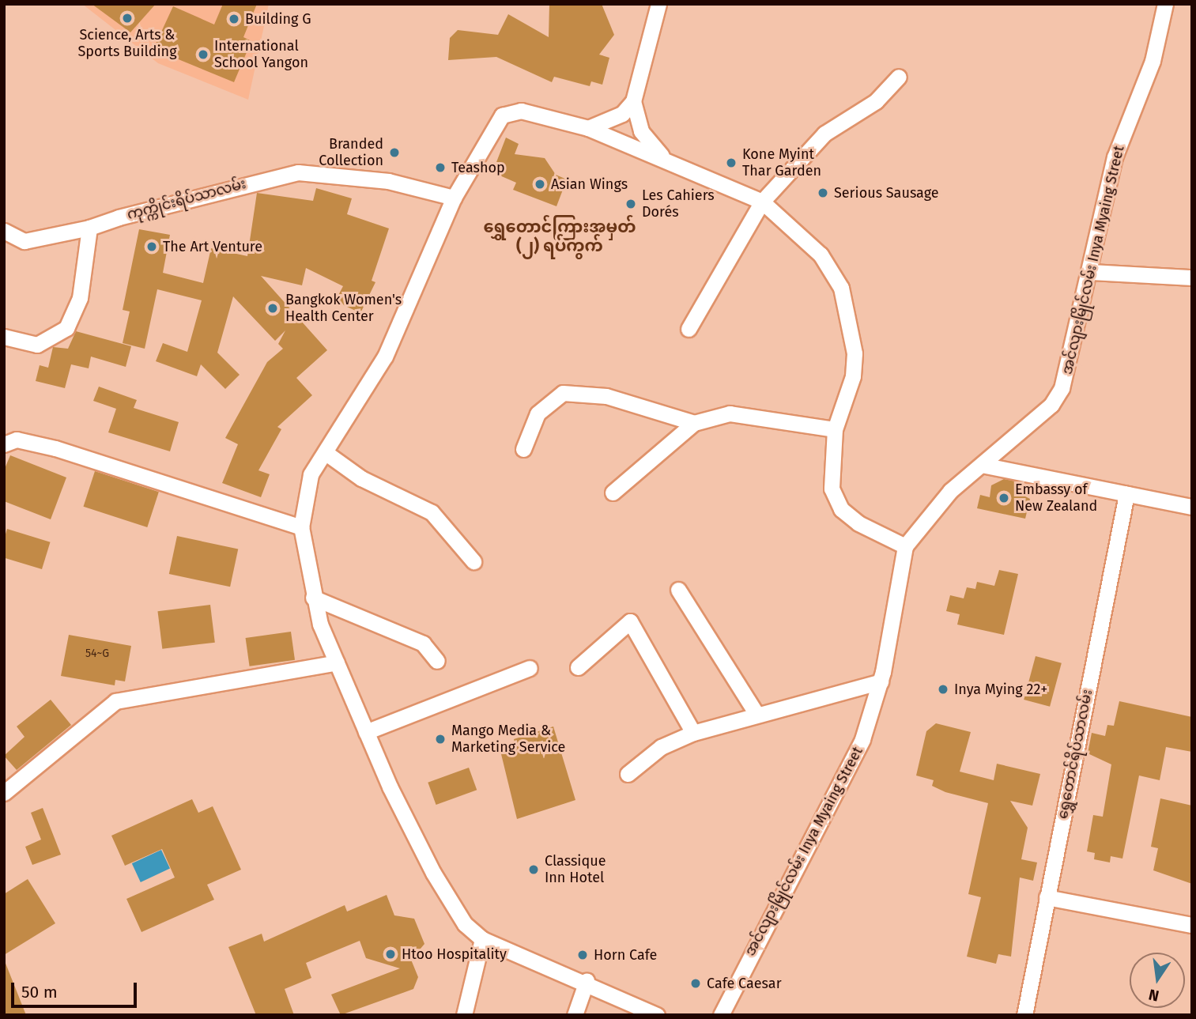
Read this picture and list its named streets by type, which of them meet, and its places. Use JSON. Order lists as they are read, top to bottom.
{
  "streets": {
    "street": ["ကုက္ကိုင်းရိပ်သာလမ်း", "အင်လျားမြိုင်လမ်း Inya Myaing Street", "ရွှေတောင်ရိပ်သာလမ်း"]
  },
  "districts": ["ရွှေတောင်ကြားအမှတ် (၂) ရပ်ကွက်"],
  "places": [
    "Science, Arts & Sports Building",
    "Building G",
    "International School Yangon",
    "Branded Collection",
    "Kone Myint Thar Garden",
    "Teashop",
    "Asian Wings",
    "Serious Sausage",
    "Les Cahiers Dorés",
    "The Art Venture",
    "Bangkok Women's Health Center",
    "Embassy of New Zealand",
    "Inya Mying 22+",
    "Mango Media & Marketing Service",
    "Classique Inn Hotel",
    "Htoo Hospitality",
    "Horn Cafe",
    "Cafe Caesar"
  ],
  "house_numbers": ["54~G"],
  "scale_bar": "50 m",
  "north": "bottom"
}
